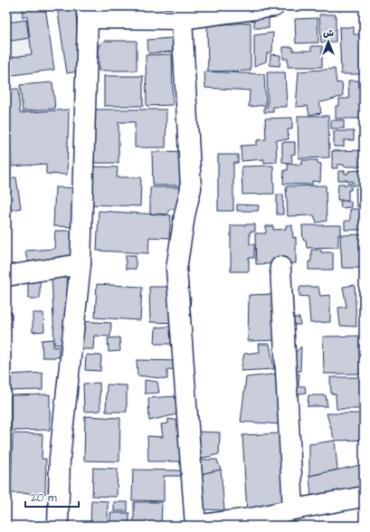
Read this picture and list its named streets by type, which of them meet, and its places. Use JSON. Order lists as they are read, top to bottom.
{
  "scale_bar": "20 m",
  "north": "top"
}
